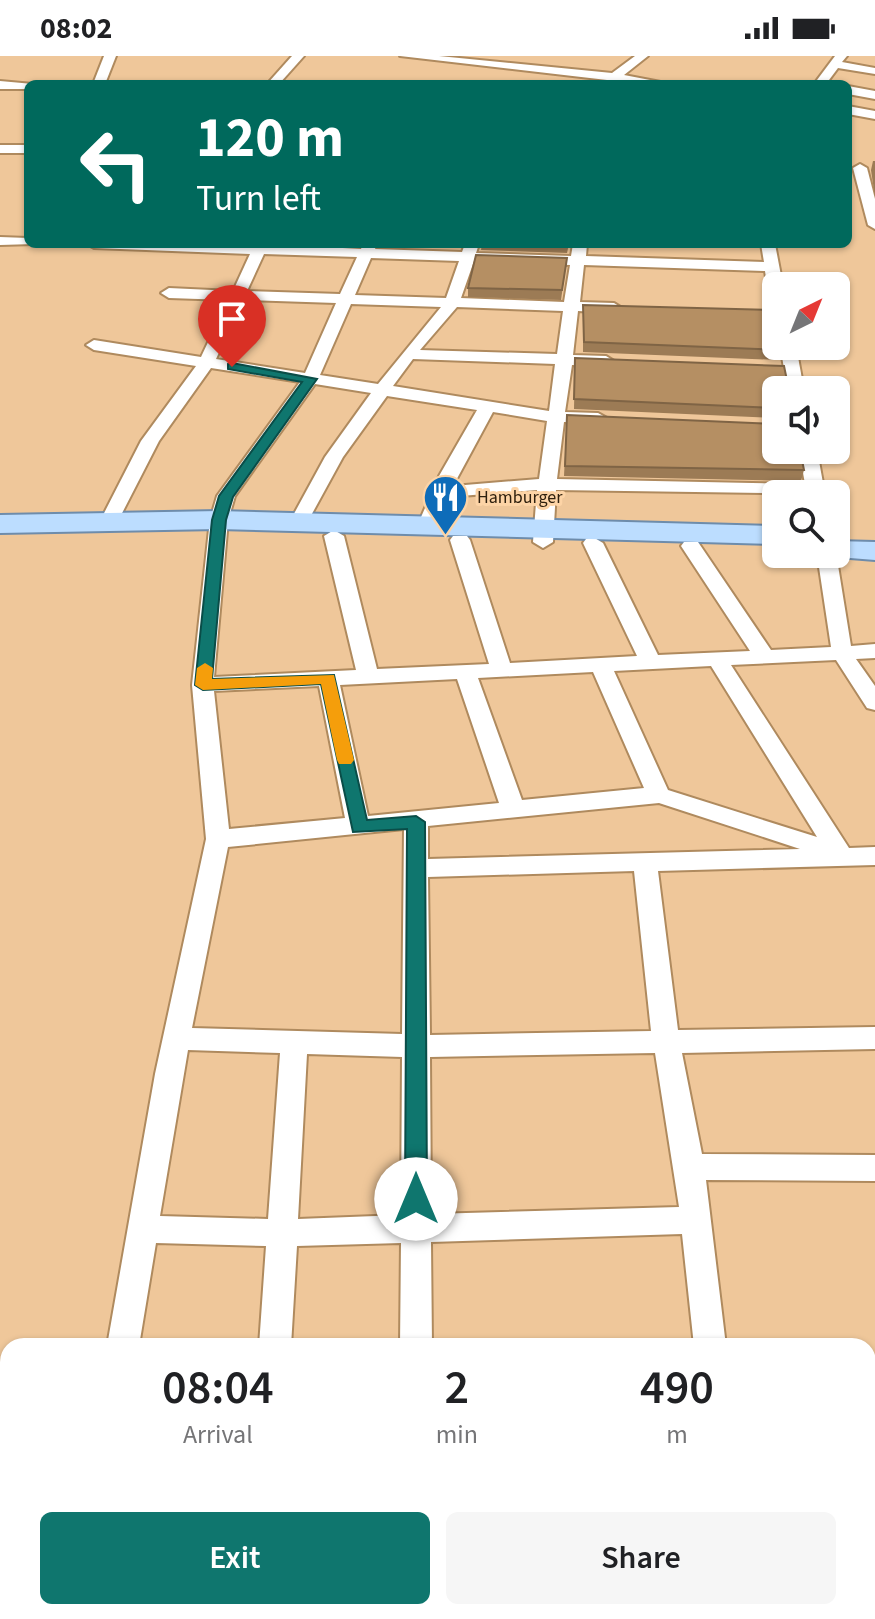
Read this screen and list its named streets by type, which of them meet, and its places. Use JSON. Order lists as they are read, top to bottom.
{
  "places": {
    "restaurant": ["Hamburger"]
  },
  "north": "top right",
  "page": {
    "status": "08:02",
    "turn": ["120 m", "Turn left"],
    "eta": [
      "08:04",
      "Arrival",
      "2",
      "min",
      "490",
      "m"
    ],
    "buttons": ["Exit", "Share"]
  }
}
